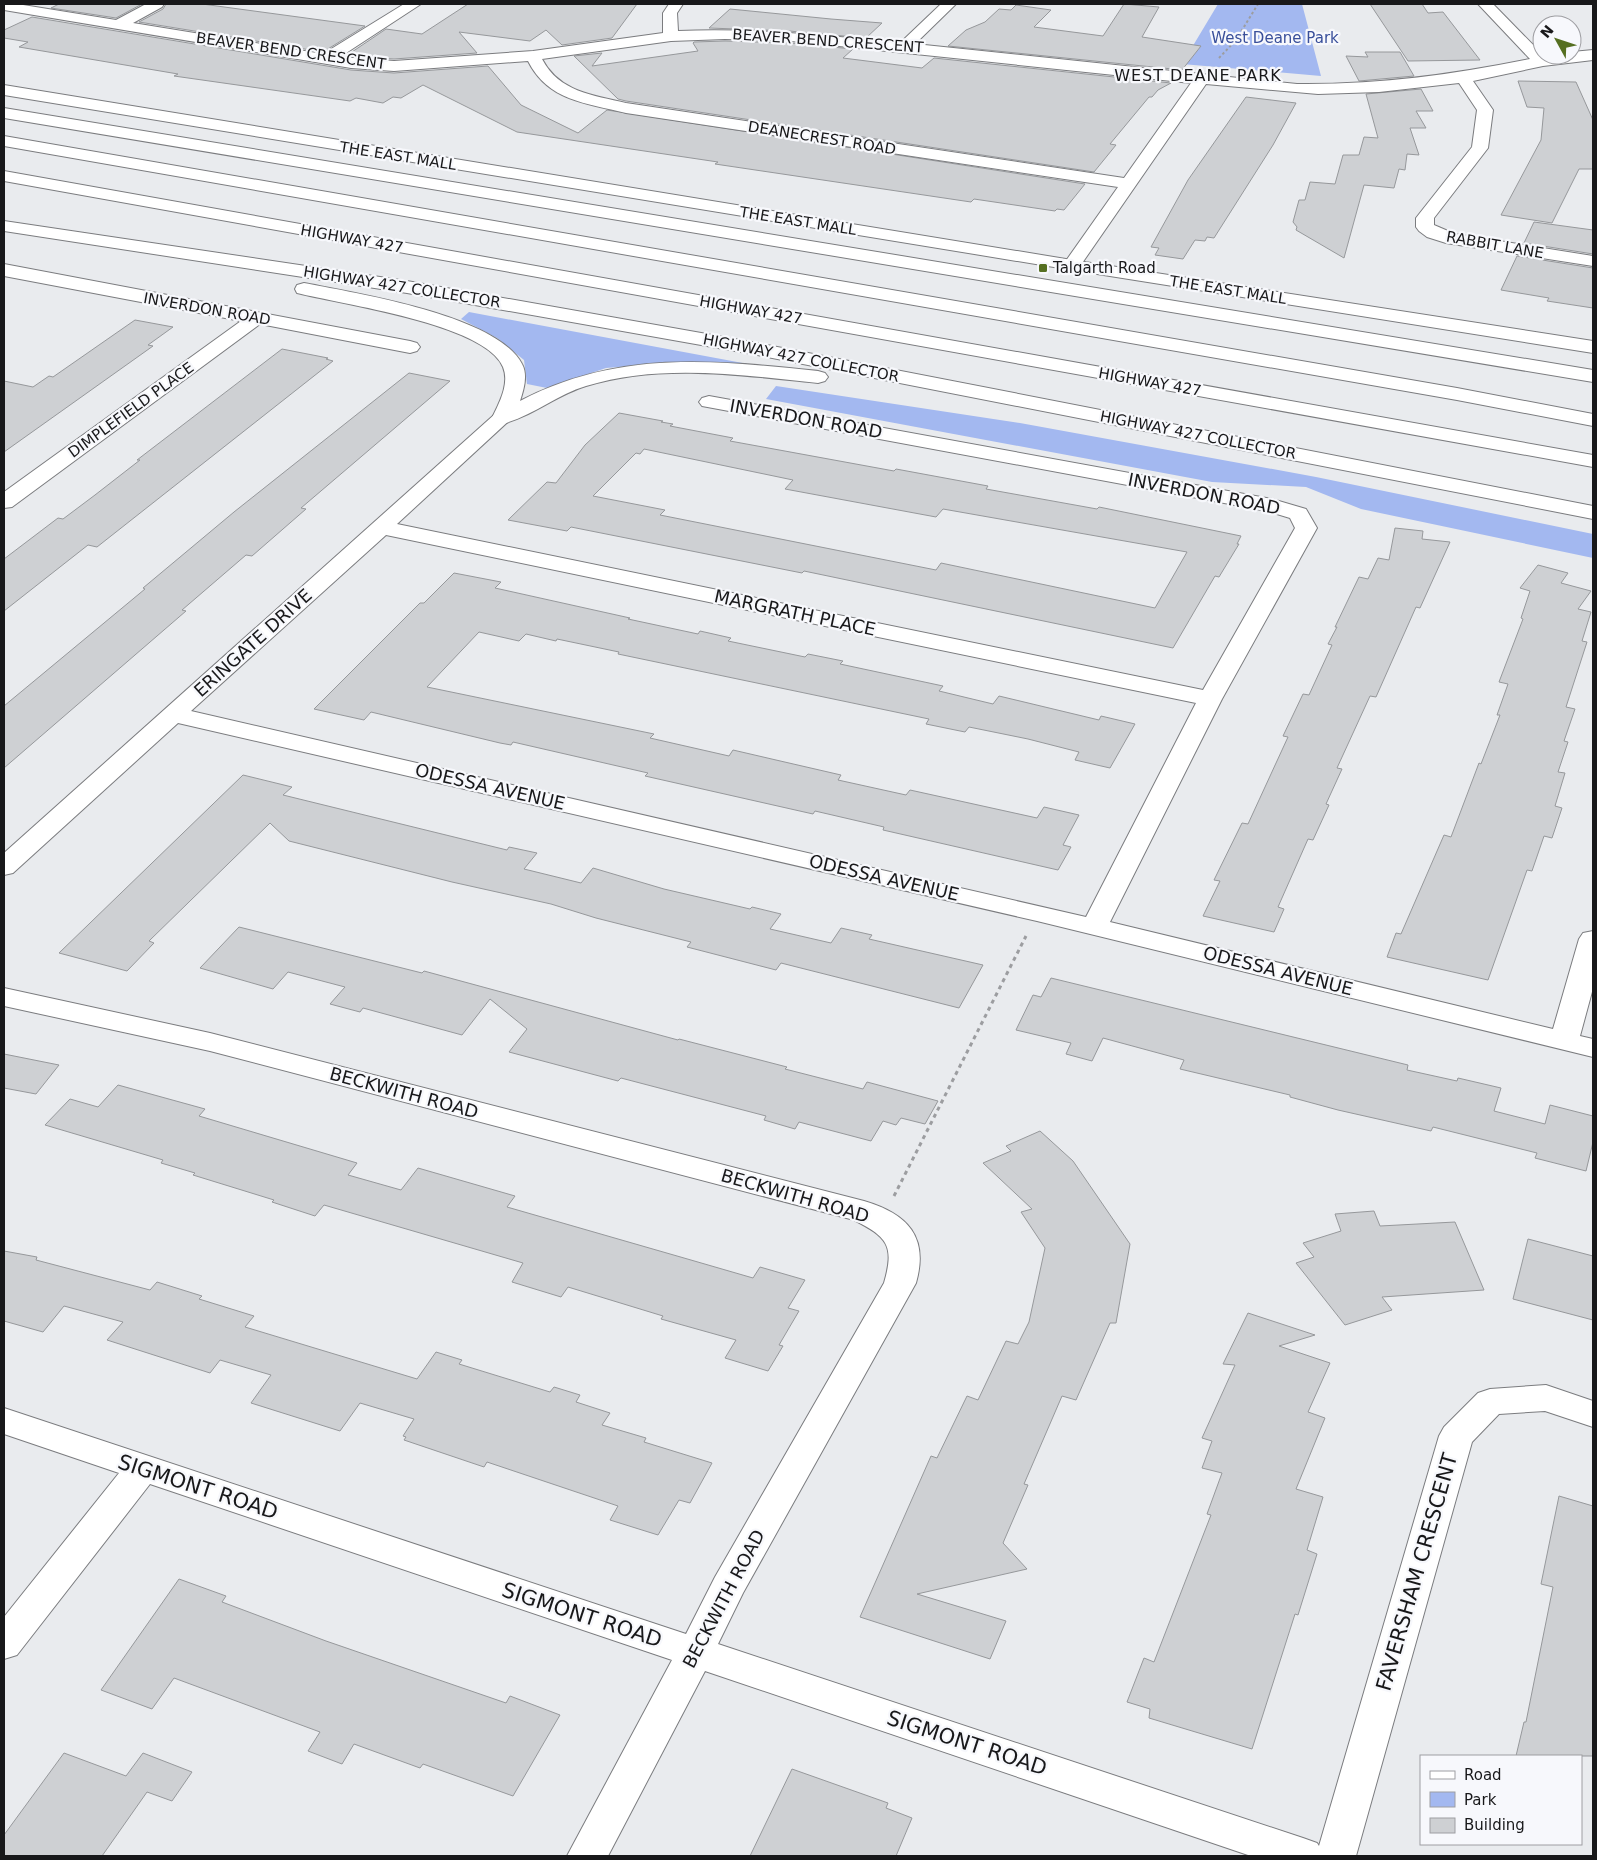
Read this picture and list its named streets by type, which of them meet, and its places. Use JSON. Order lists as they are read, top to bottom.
{
  "streets": {
    "main road": [
      "BEAVER BEND CRESCENT",
      "DEANECREST ROAD",
      "THE EAST MALL",
      "HIGHWAY 427",
      "RABBIT LANE",
      "HIGHWAY 427 COLLECTOR",
      "INVERDON ROAD",
      "DIMPLEFIELD PLACE",
      "MARGRATH PLACE",
      "ERINGATE DRIVE",
      "ODESSA AVENUE",
      "BECKWITH ROAD",
      "SIGMONT ROAD",
      "FAVERSHAM CRESCENT"
    ]
  },
  "crossings": [
    ["BEAVER BEND CRESCENT", "DEANECREST ROAD"],
    ["BEAVER BEND CRESCENT", "RABBIT LANE"],
    ["INVERDON ROAD", "DIMPLEFIELD PLACE"],
    ["INVERDON ROAD", "MARGRATH PLACE"],
    ["INVERDON ROAD", "ODESSA AVENUE"],
    ["MARGRATH PLACE", "ERINGATE DRIVE"],
    ["ERINGATE DRIVE", "ODESSA AVENUE"],
    ["BECKWITH ROAD", "SIGMONT ROAD"]
  ],
  "districts": ["WEST DEANE PARK"],
  "parks": ["West Deane Park"],
  "places": {
    "transit": ["Talgarth Road"]
  },
  "legend": ["Road", "Park", "Building"],
  "north": "top left"
}
